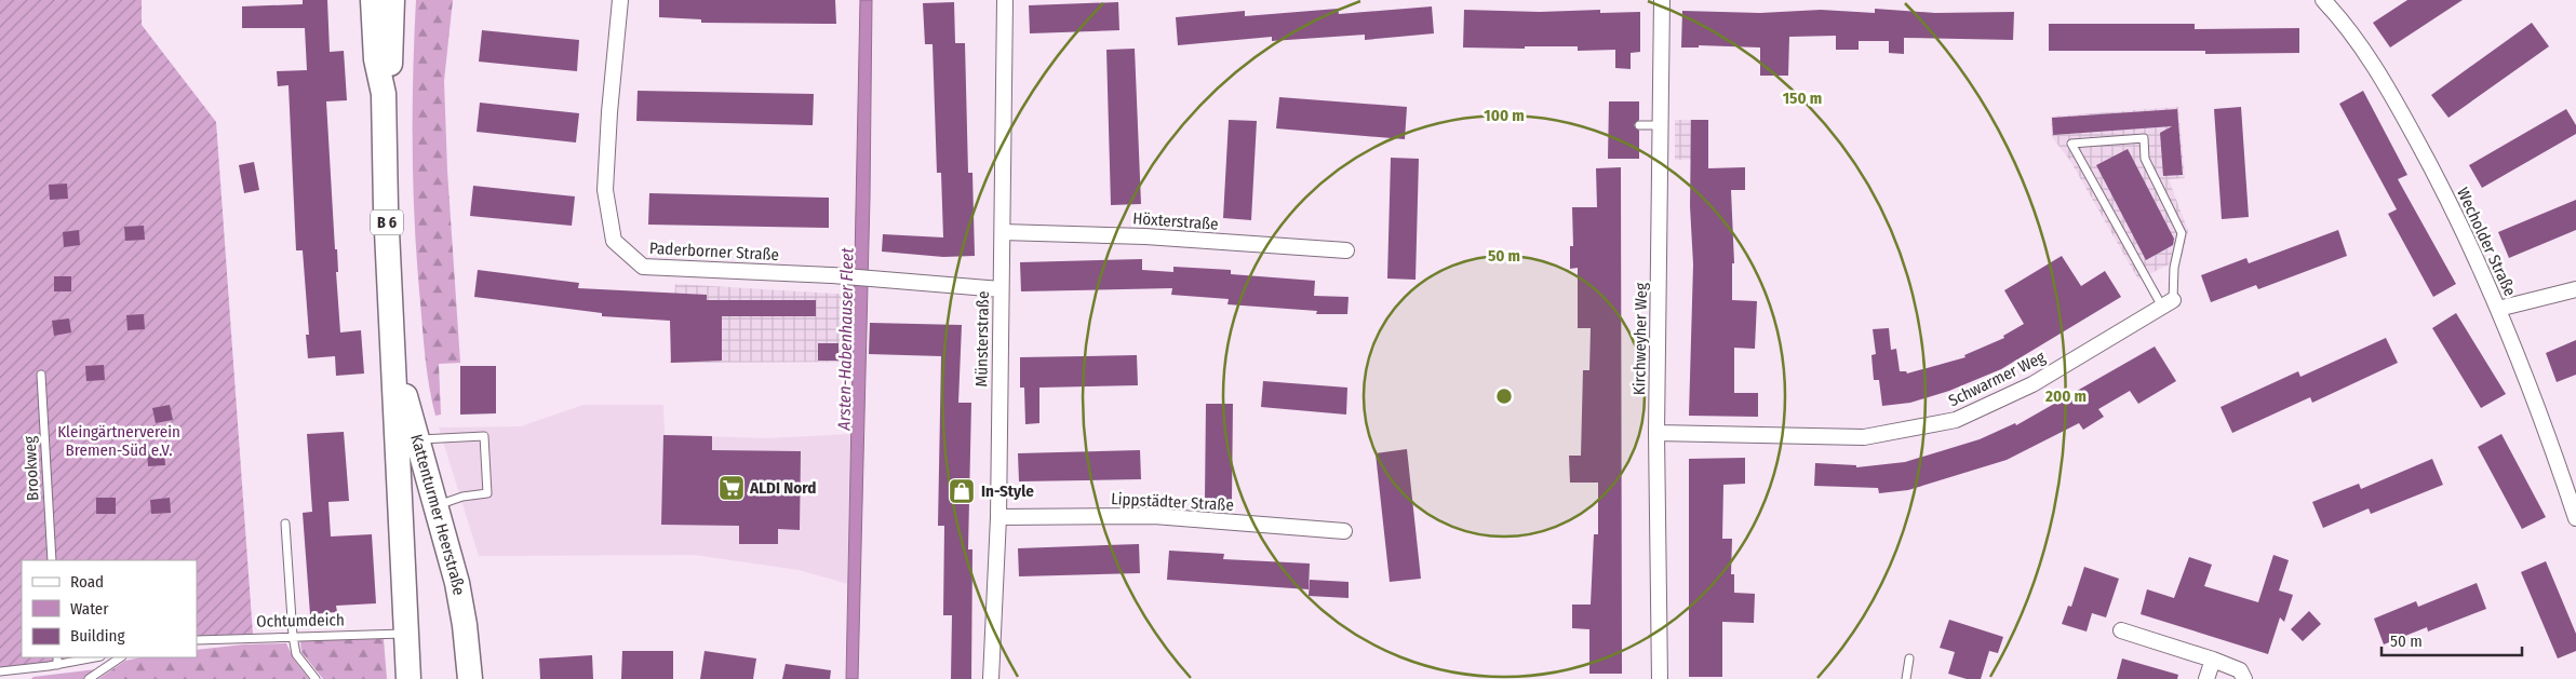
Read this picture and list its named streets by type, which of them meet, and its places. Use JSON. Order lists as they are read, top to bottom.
{
  "streets": {
    "main road": ["B 6", "Kattenturmer Heerstraße"],
    "street": [
      "Höxterstraße",
      "Wecholder Straße",
      "Paderborner Straße",
      "Münsterstraße",
      "Kirchweyher Weg",
      "Schwarmer Weg",
      "Lippstädter Straße"
    ],
    "lane": ["Brookweg", "Ochtumdeich"]
  },
  "crossings": [
    ["Höxterstraße", "Münsterstraße"],
    ["Paderborner Straße", "Münsterstraße"],
    ["Münsterstraße", "Lippstädter Straße"],
    ["Kirchweyher Weg", "Schwarmer Weg"],
    ["Kattenturmer Heerstraße", "Ochtumdeich"]
  ],
  "water": ["Arsten-Habenhauser Fleet"],
  "parks": ["Kleingärtnerverein Bremen-Süd e.V."],
  "places": {
    "supermarket": ["ALDI Nord"],
    "shop": ["In-Style"]
  },
  "legend": ["Road", "Water", "Building"],
  "scale_bar": "50 m",
  "rings": [
    "150 m",
    "100 m",
    "50 m",
    "200 m"
  ]
}
